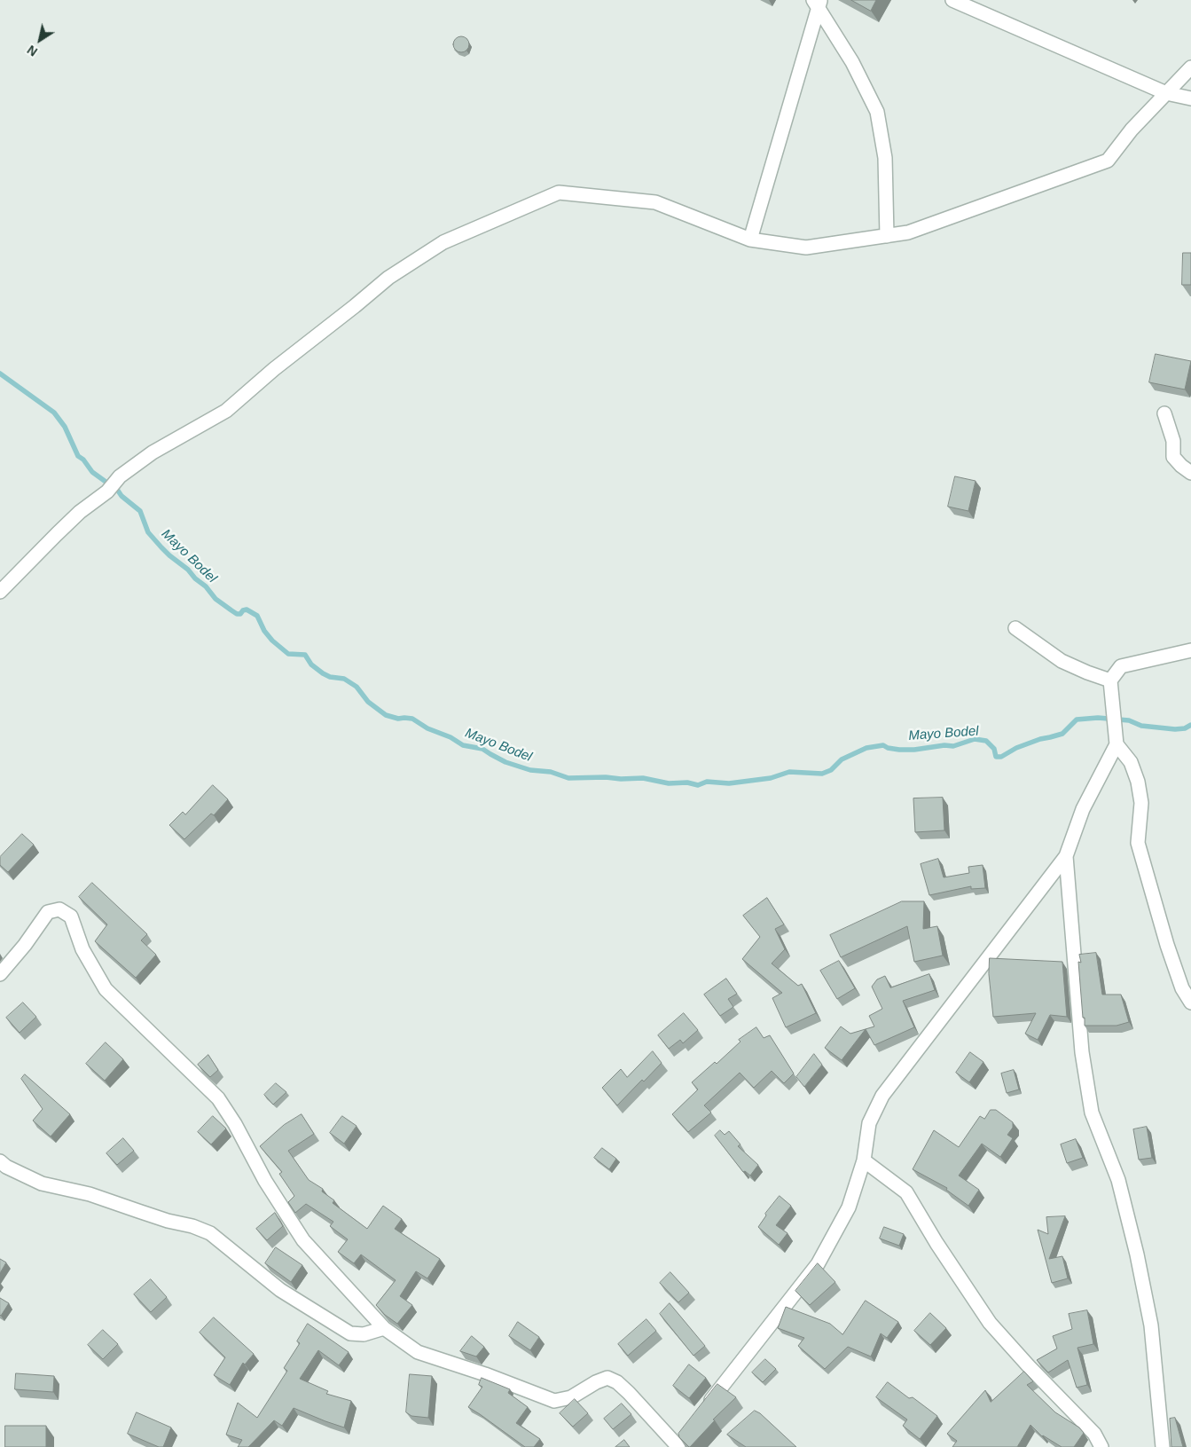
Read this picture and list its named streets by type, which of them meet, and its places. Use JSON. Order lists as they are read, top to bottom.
{
  "water": ["Mayo Bodel"],
  "north": "bottom left"
}
